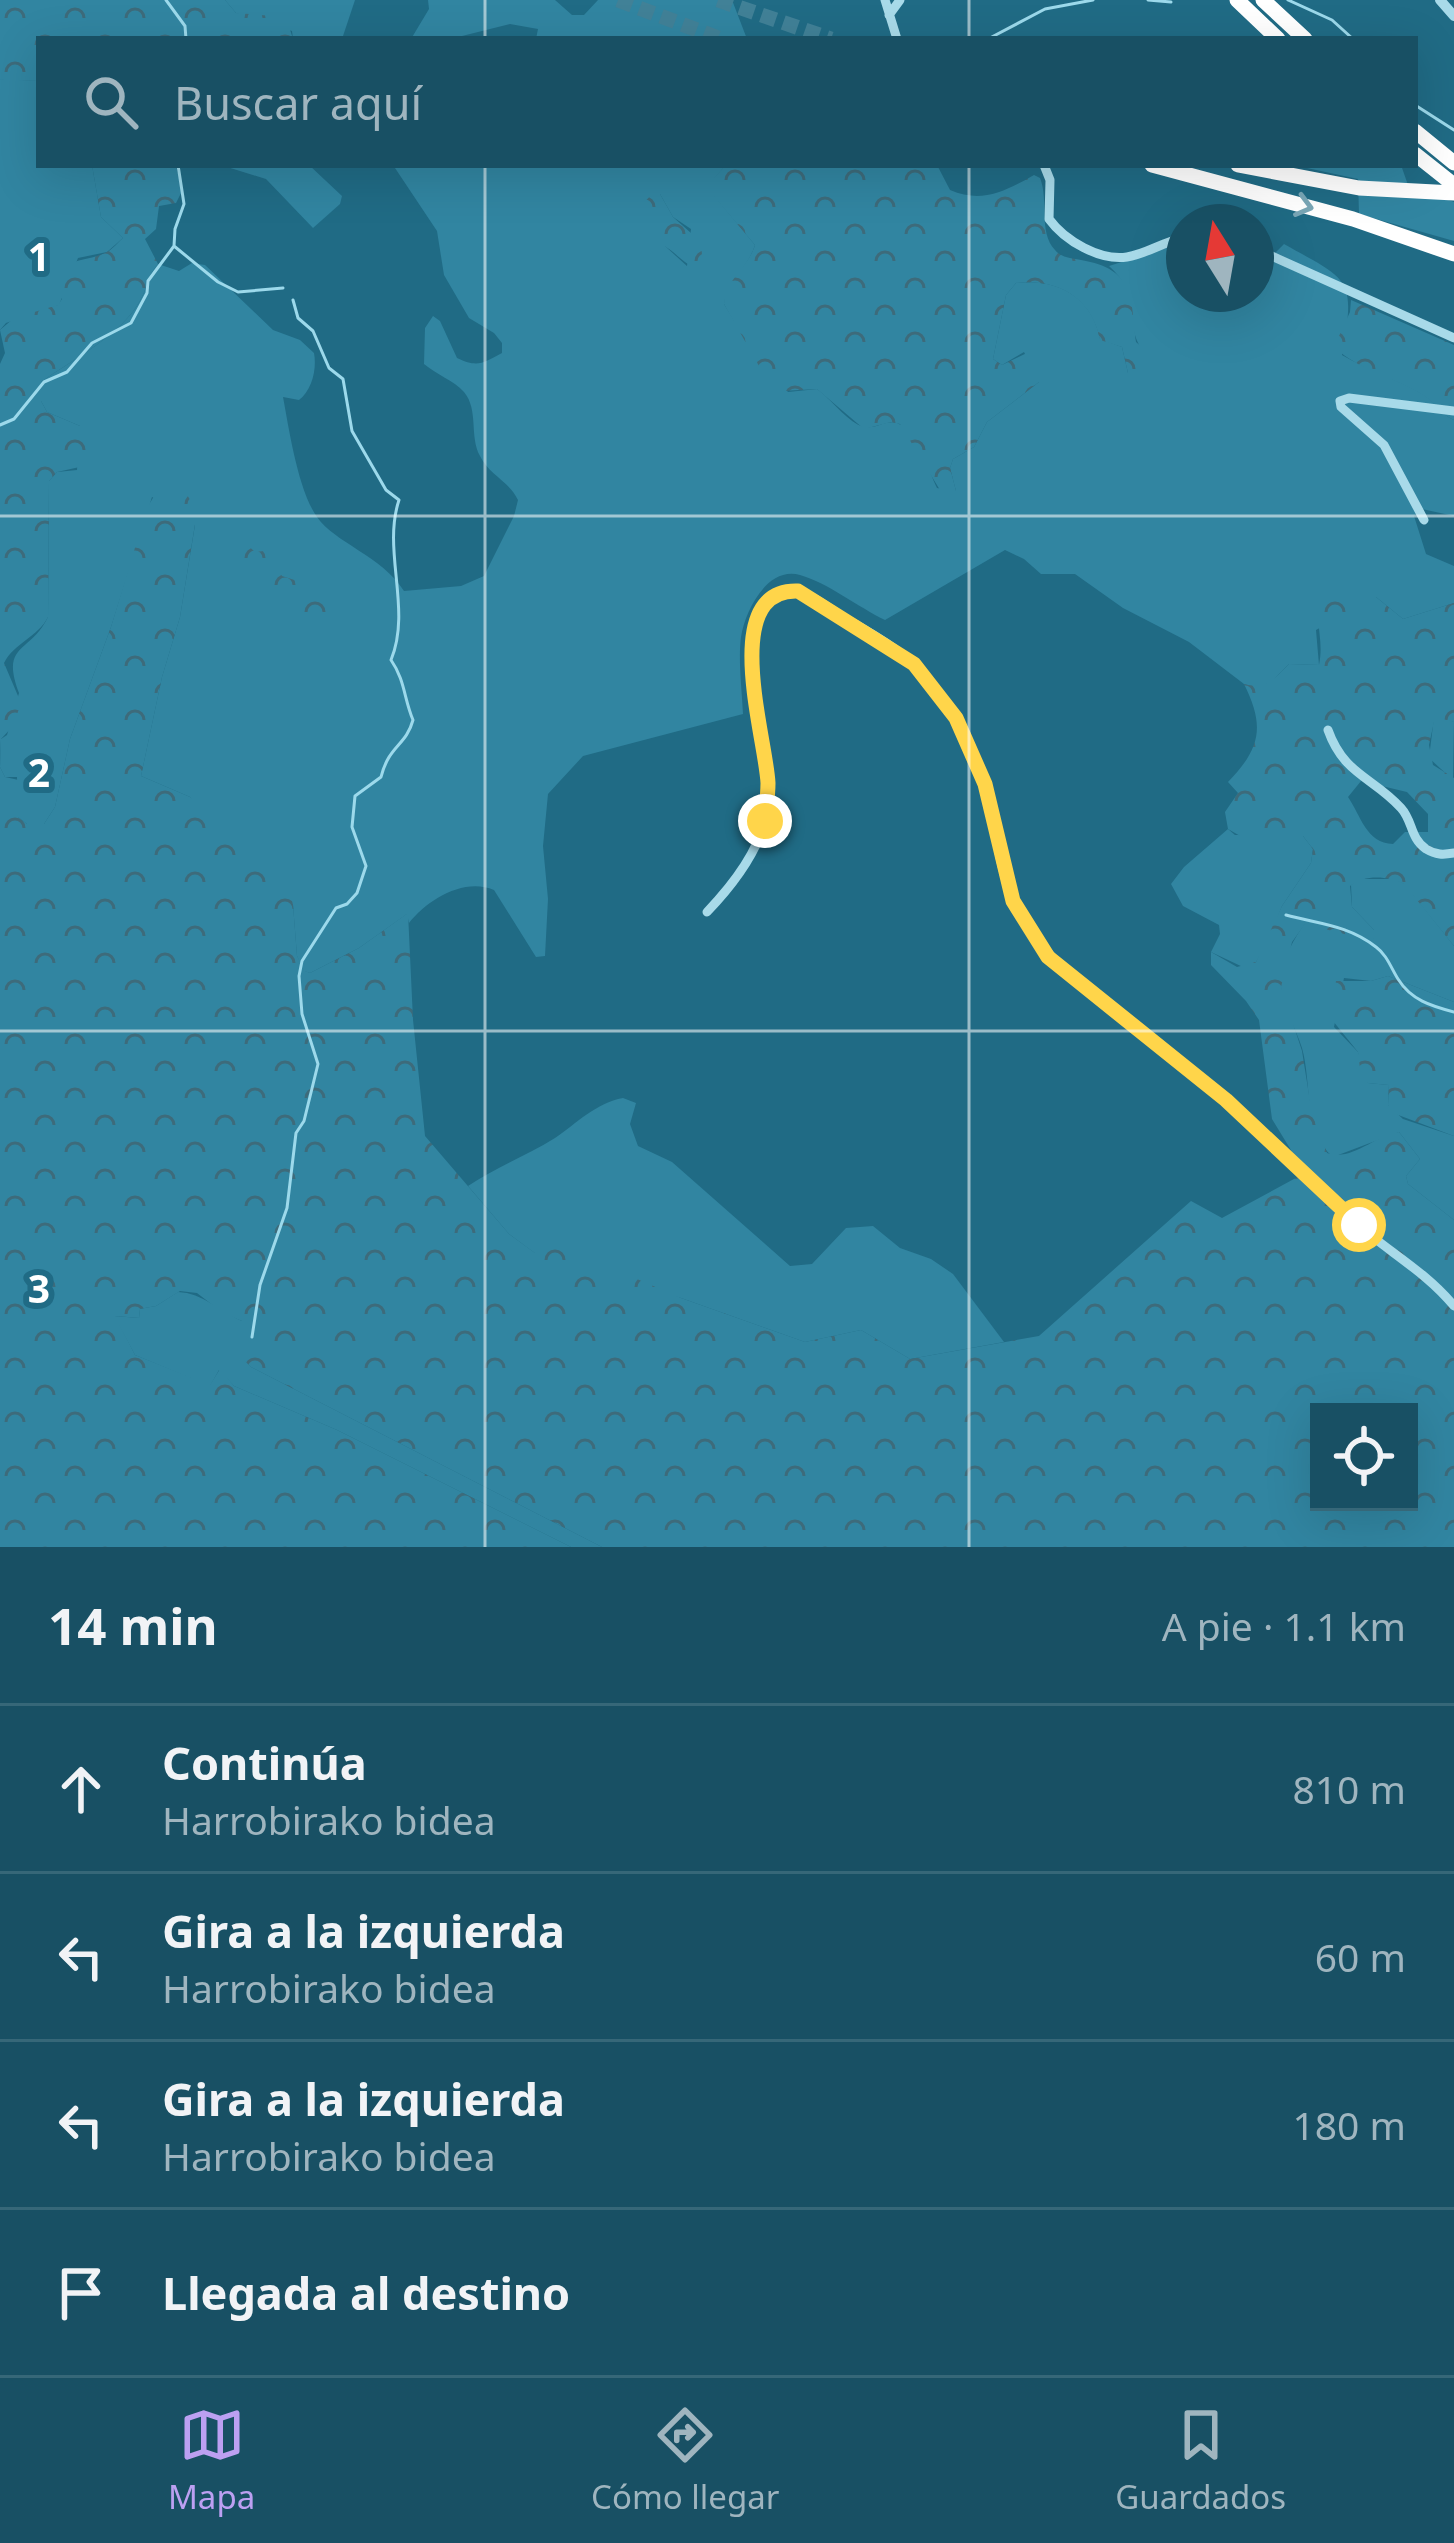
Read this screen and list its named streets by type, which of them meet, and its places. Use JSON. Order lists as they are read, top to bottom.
{
  "north": "top",
  "page": {
    "search": "Buscar aquí",
    "heading": ["14 min", "A pie · 1.1 km"],
    "list": [
      ["Continúa", "Harrobirako bidea", "810 m"],
      ["Gira a la izquierda", "Harrobirako bidea", "60 m"],
      ["Gira a la izquierda", "Harrobirako bidea", "180 m"],
      "Llegada al destino"
    ],
    "nav": ["Mapa", "Cómo llegar", "Guardados"]
  },
  "grid": {
    "rows": ["1", "2", "3"]
  }
}
